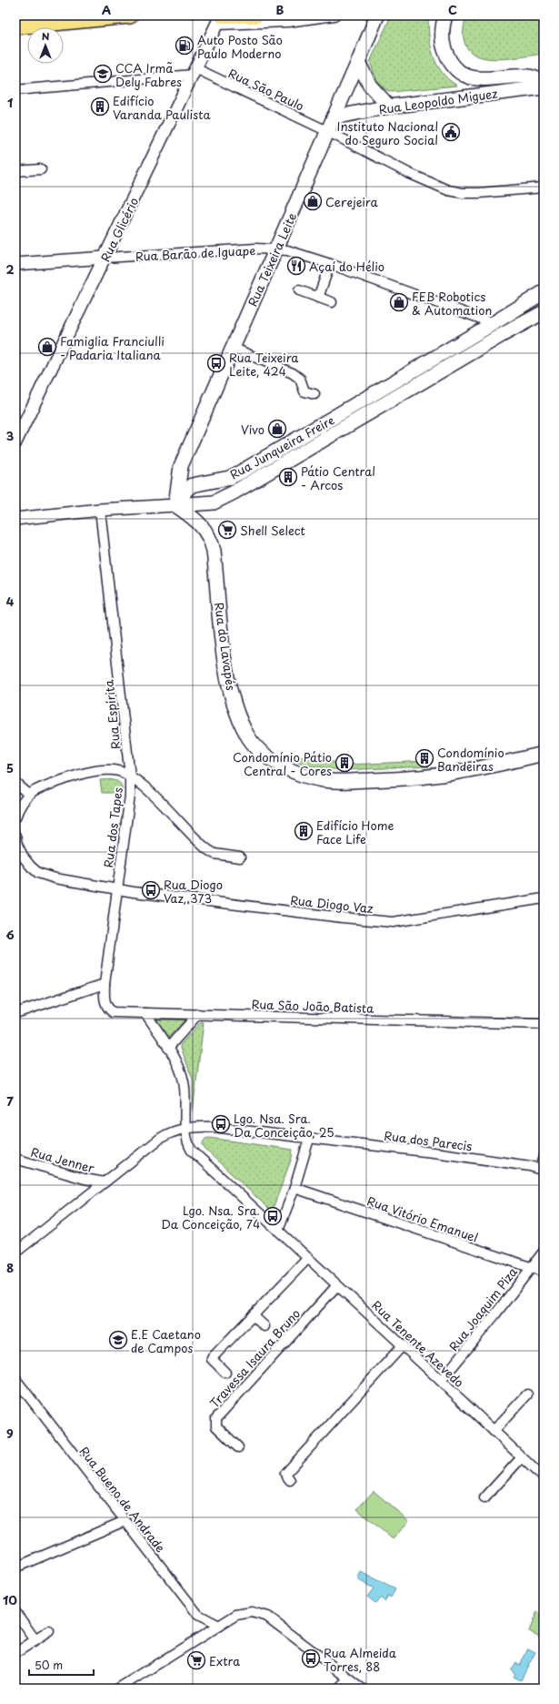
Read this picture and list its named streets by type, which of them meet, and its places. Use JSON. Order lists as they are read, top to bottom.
{
  "streets": {
    "main road": [
      "Rua Leopoldo Miguez",
      "Rua Teixeira Leite",
      "Rua Junqueira Freire",
      "Rua do Lavapés"
    ],
    "street": [
      "Rua São Paulo",
      "Rua Glicério",
      "Rua Barão de Iguape",
      "Rua Espírita",
      "Rua dos Tapes",
      "Rua Diogo Vaz",
      "Rua São João Batista",
      "Rua dos Parecis",
      "Rua Jenner",
      "Rua Vitório Emanuel",
      "Rua Joaquim Piza",
      "Rua Tenente Azevedo",
      "Travessa Isaura Bruno",
      "Rua Bueno de Andrade"
    ]
  },
  "crossings": [
    ["Rua São Paulo", "Rua Glicério"],
    ["Rua São Paulo", "Rua Teixeira Leite"],
    ["Rua Leopoldo Miguez", "Rua Teixeira Leite"],
    ["Rua Glicério", "Rua Barão de Iguape"],
    ["Rua Barão de Iguape", "Rua Teixeira Leite"],
    ["Rua Barão de Iguape", "Rua Junqueira Freire"],
    ["Rua Teixeira Leite", "Rua Junqueira Freire"],
    ["Rua Teixeira Leite", "Rua do Lavapés"],
    ["Rua Junqueira Freire", "Rua do Lavapés"],
    ["Rua Espírita", "Rua dos Tapes"],
    ["Rua dos Tapes", "Rua Diogo Vaz"],
    ["Rua dos Tapes", "Rua São João Batista"],
    ["Rua São João Batista", "Rua Tenente Azevedo"],
    ["Rua dos Parecis", "Rua Jenner"],
    ["Rua dos Parecis", "Rua Tenente Azevedo"],
    ["Rua Vitório Emanuel", "Rua Joaquim Piza"],
    ["Rua Joaquim Piza", "Rua Tenente Azevedo"],
    ["Rua Tenente Azevedo", "Travessa Isaura Bruno"]
  ],
  "places": {
    "fuel station": ["Auto Posto São Paulo Moderno"],
    "school or university": ["CCA Irmã Dely Fabres", "E.E Caetano de Campos"],
    "building": [
      "Edifício Varanda Paulista",
      "Pátio Central - Arcos",
      "Condomínio Bandeiras",
      "Condomínio Pátio Central - Cores",
      "Edifício Home Face Life"
    ],
    "public building": ["Instituto Nacional do Seguro Social"],
    "shop": [
      "Cerejeira",
      "FEB Robotics & Automation",
      "Famiglia Franciulli - Padaria Italiana",
      "Vivo"
    ],
    "restaurant": ["Açaí do Hélio"],
    "bus stop": [
      "Rua Teixeira Leite, 424",
      "Rua Diogo Vaz, 373",
      "Lgo. Nsa. Sra. Da Conceição, 25",
      "Lgo. Nsa. Sra. Da Conceição, 74",
      "Rua Almeida Torres, 88"
    ],
    "supermarket": ["Shell Select", "Extra"]
  },
  "scale_bar": "50 m",
  "north": "top",
  "grid": {
    "columns": ["A", "B", "C"],
    "rows": [
      "1",
      "2",
      "3",
      "4",
      "5",
      "6",
      "7",
      "8",
      "9",
      "10"
    ]
  }
}
